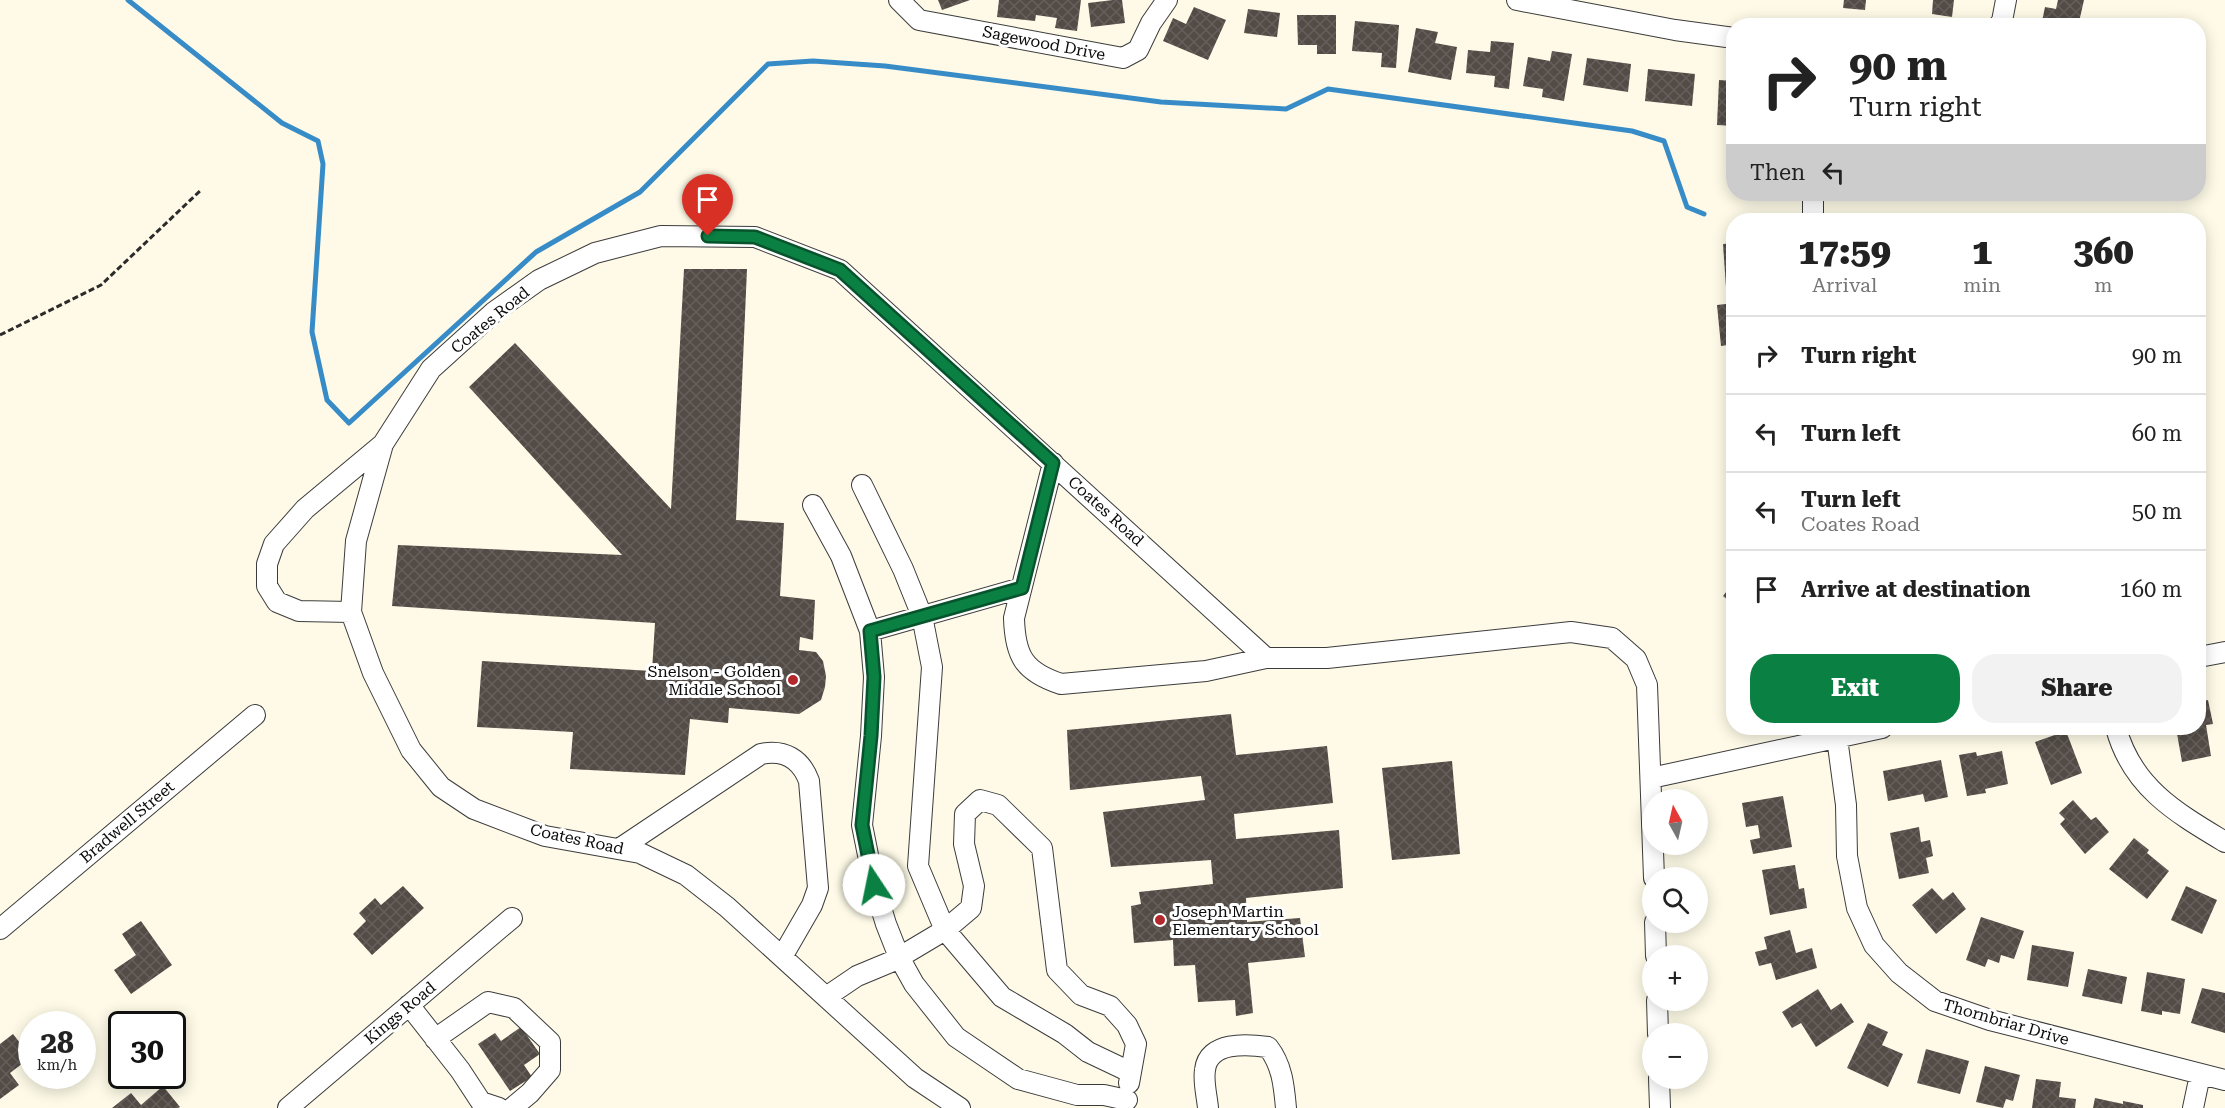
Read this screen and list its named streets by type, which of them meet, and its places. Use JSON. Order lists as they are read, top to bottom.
{
  "streets": {
    "street": [
      "Sagewood Drive",
      "Coates Road",
      "Bradwell Street",
      "Kings Road",
      "Thornbriar Drive"
    ]
  },
  "places": ["Snelson - Golden Middle School", "Joseph Martin Elementary School"],
  "north": "top",
  "page": {
    "turn": ["90 m", "Turn right"],
    "then": "Then",
    "eta": [
      "17:59",
      "Arrival",
      "1",
      "min",
      "360",
      "m"
    ],
    "list": [
      {
        "name": "Turn right",
        "value": "90 m"
      },
      {
        "name": "Turn left",
        "value": "60 m"
      },
      {
        "name": "Turn left",
        "note": "Coates Road",
        "value": "50 m"
      },
      {
        "name": "Arrive at destination",
        "value": "160 m"
      }
    ],
    "buttons": ["Exit", "Share"],
    "map_buttons": ["+", "−"],
    "speed": "28 km/h",
    "limit": "30"
  }
}
